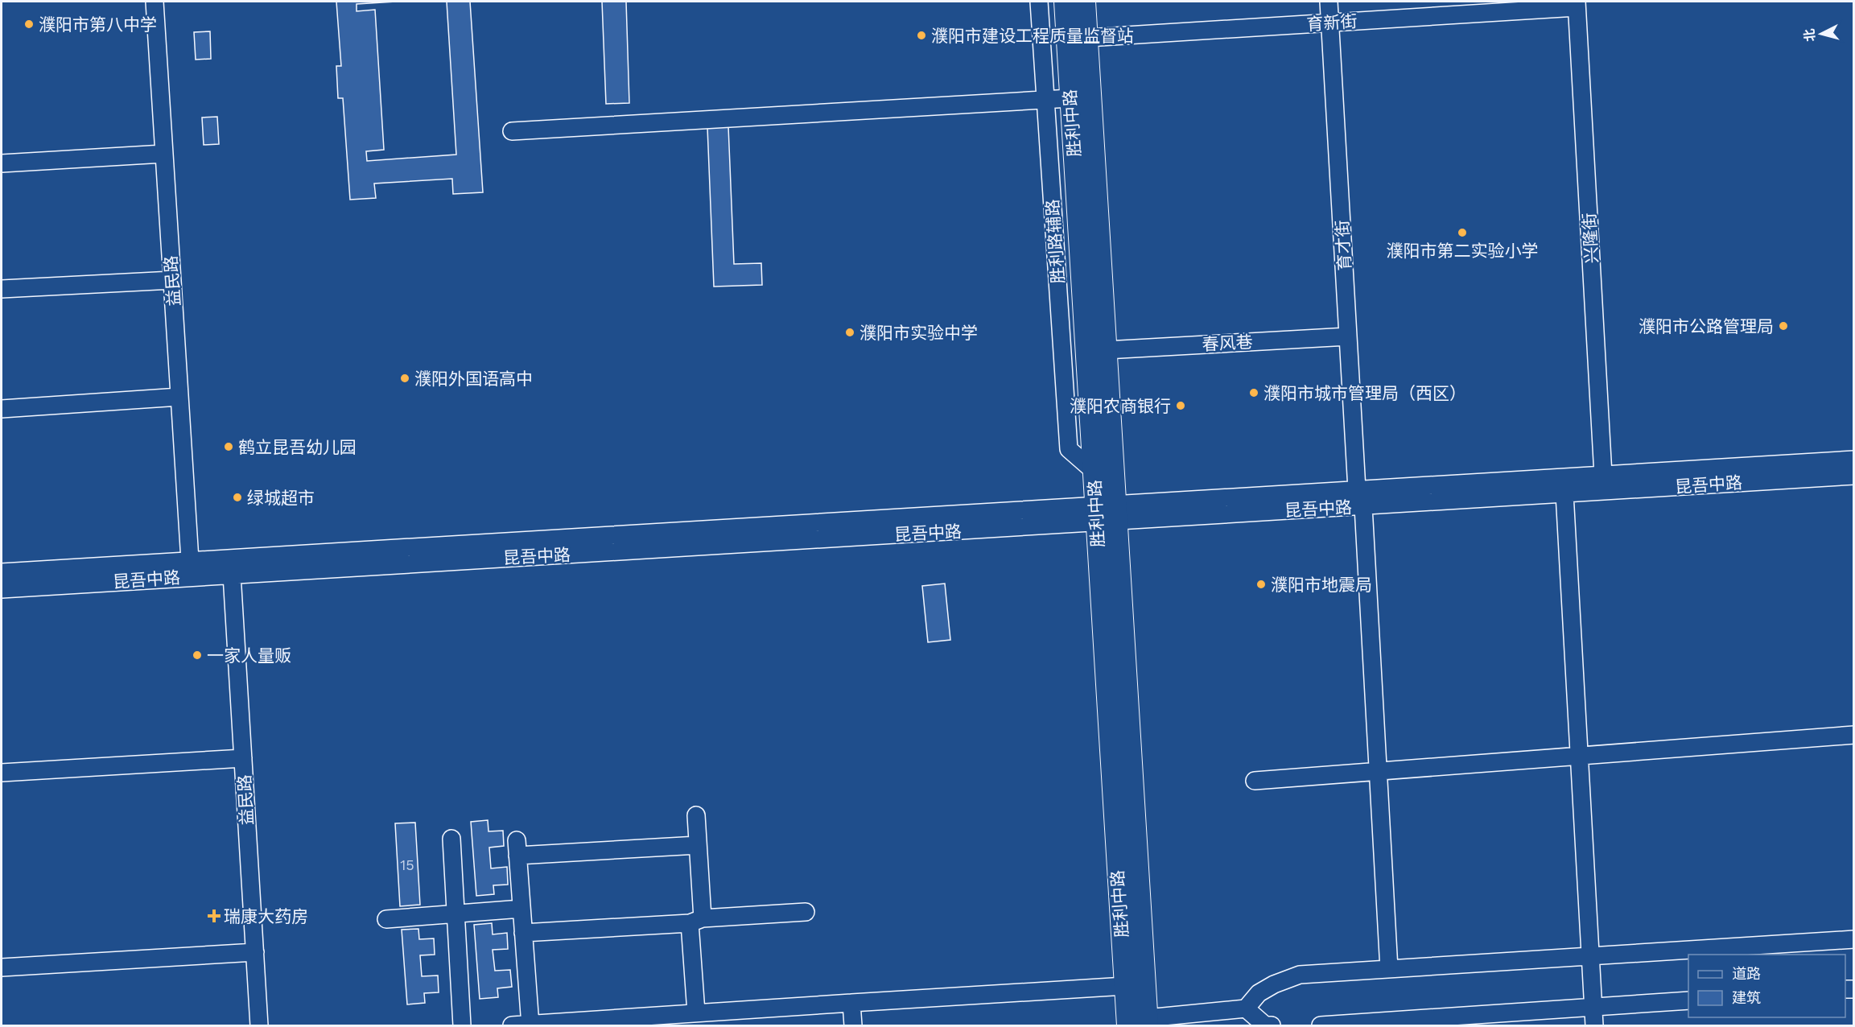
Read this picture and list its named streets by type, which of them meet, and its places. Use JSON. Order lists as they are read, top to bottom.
{
  "streets": {
    "main road": ["胜利中路"],
    "street": [
      "育新街",
      "兴隆街",
      "胜利路辅路",
      "育才街",
      "益民路",
      "春风巷",
      "昆吾中路"
    ]
  },
  "crossings": [
    ["育新街", "胜利中路"],
    ["育新街", "兴隆街"],
    ["育新街", "育才街"],
    ["胜利中路", "胜利路辅路"],
    ["胜利中路", "春风巷"],
    ["胜利中路", "昆吾中路"],
    ["兴隆街", "昆吾中路"],
    ["育才街", "春风巷"],
    ["育才街", "昆吾中路"],
    ["益民路", "昆吾中路"]
  ],
  "places": {
    "other": [
      "濮阳市第八中学",
      "濮阳市建设工程质量监督站",
      "濮阳市第二实验小学",
      "濮阳市公路管理局",
      "濮阳市实验中学",
      "濮阳外国语高中",
      "濮阳市城市管理局（西区）",
      "濮阳农商银行",
      "鹤立昆吾幼儿园",
      "绿城超市",
      "濮阳市地震局",
      "一家人量贩"
    ],
    "health": ["瑞康大药房"]
  },
  "house_numbers": ["15"],
  "legend": ["道路", "建筑"],
  "north": "left"
}
